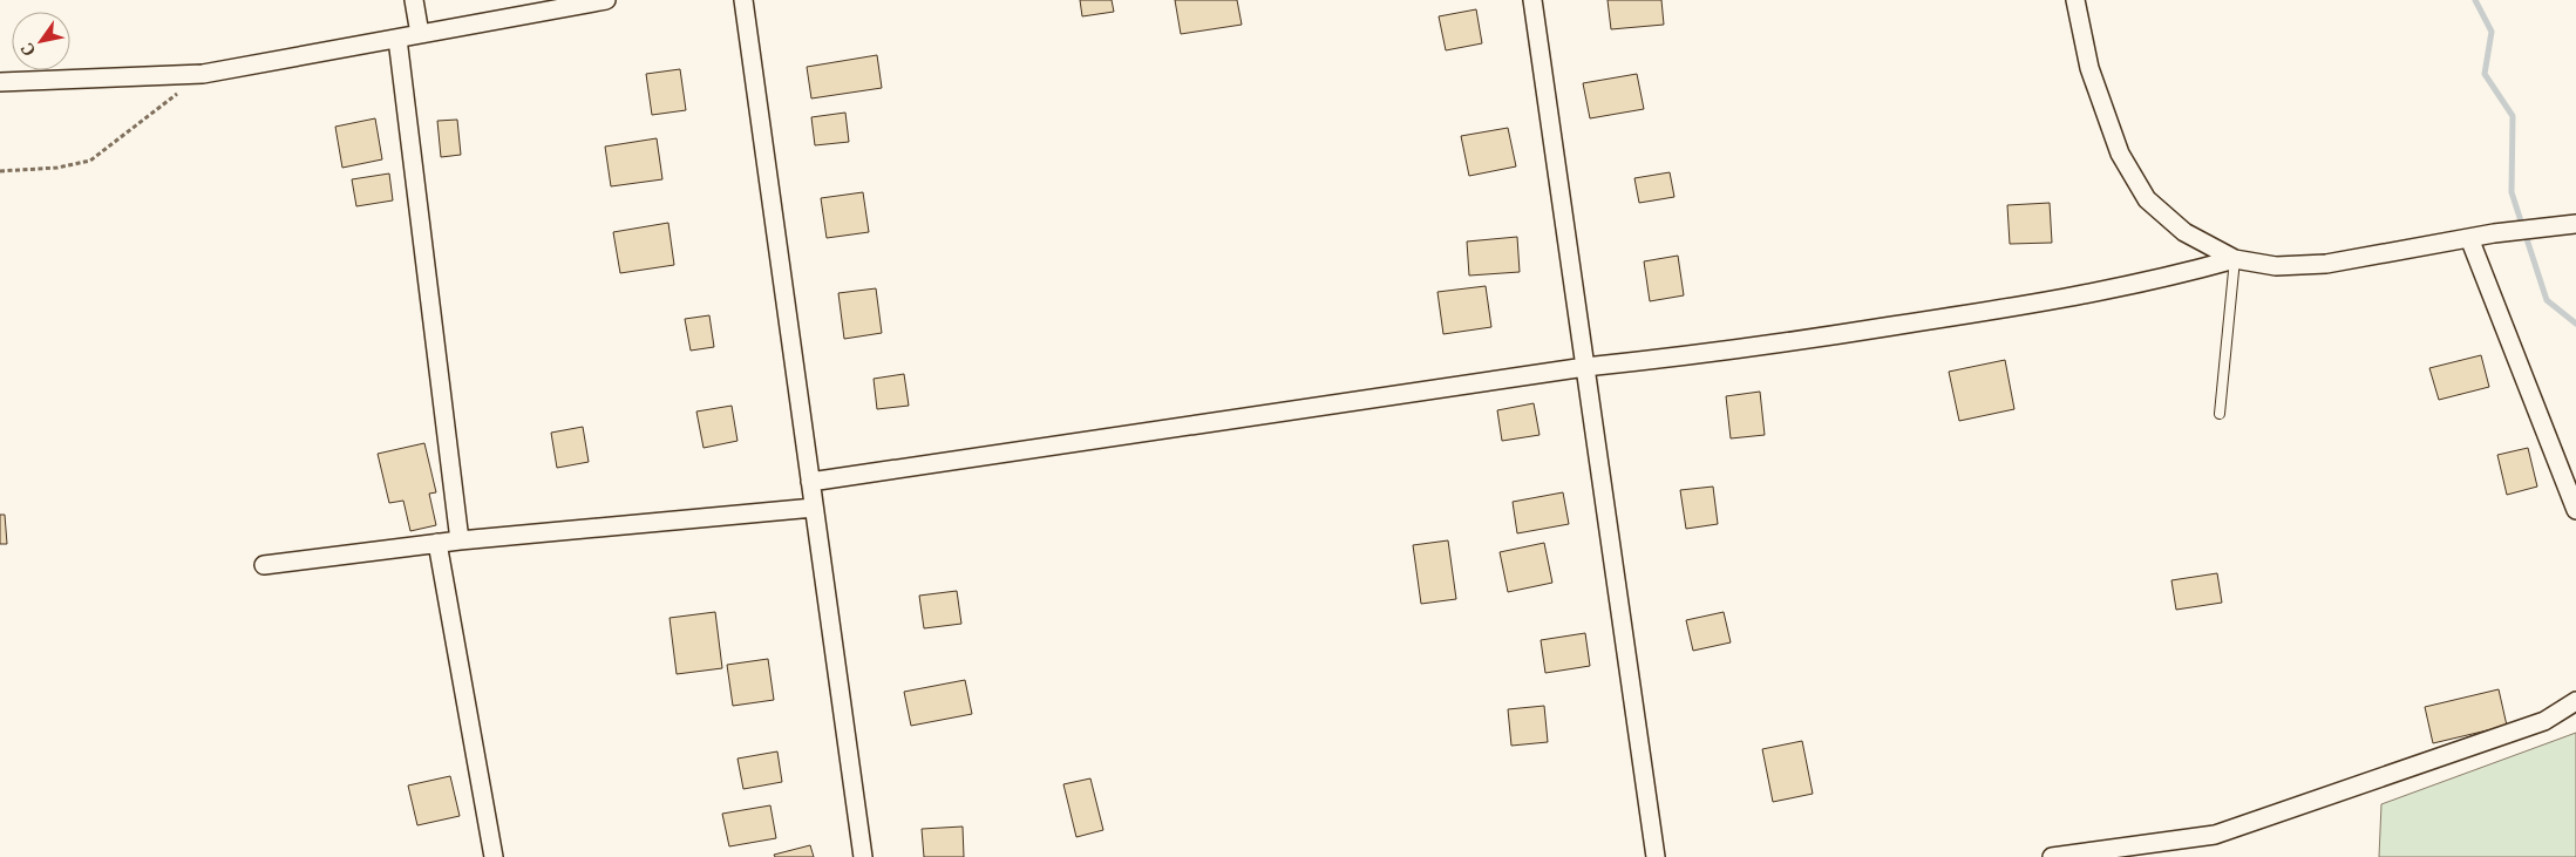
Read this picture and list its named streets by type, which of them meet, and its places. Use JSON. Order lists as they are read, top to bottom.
{
  "north": "bottom left"
}
